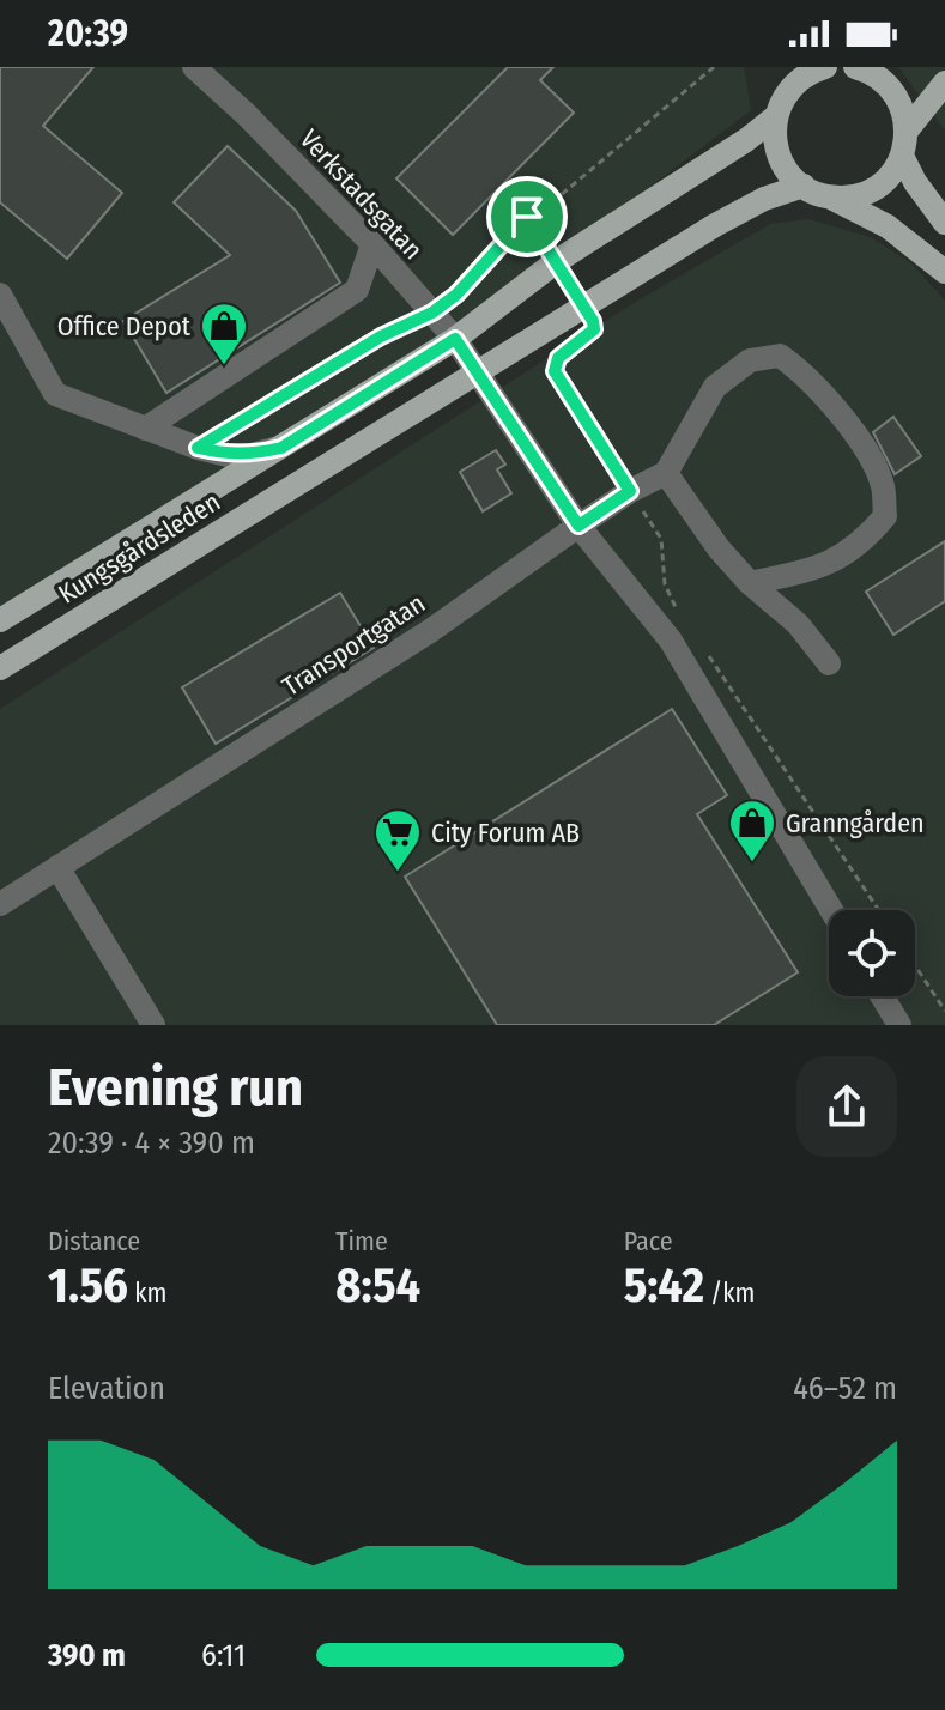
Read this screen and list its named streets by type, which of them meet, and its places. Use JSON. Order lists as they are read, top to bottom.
{
  "streets": {
    "main road": ["Kungsgårdsleden"],
    "street": ["Verkstadsgatan", "Transportgatan"]
  },
  "crossings": [
    ["Verkstadsgatan", "Kungsgårdsleden"]
  ],
  "places": {
    "shop": ["Office Depot", "Granngården"],
    "supermarket": ["City Forum AB"]
  },
  "page": {
    "status": "20:39",
    "heading": ["Evening run", "20:39 · 4 × 390 m"],
    "stats": [
      ["Distance", "1.56 km"],
      ["Time", "8:54"],
      ["Pace", "5:42 /km"]
    ],
    "chart": ["Elevation", "46–52 m"],
    "list": [
      {
        "name": "390 m",
        "note": "6:11"
      }
    ]
  }
}
